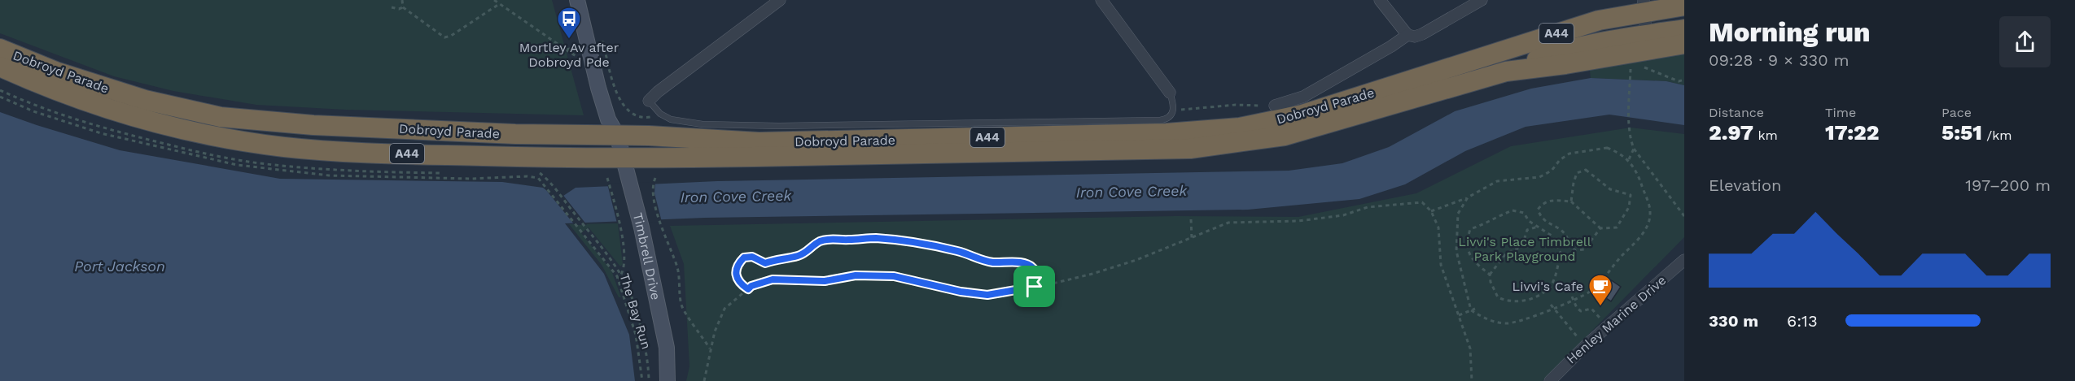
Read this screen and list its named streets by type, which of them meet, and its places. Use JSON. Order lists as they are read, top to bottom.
{
  "streets": {
    "highway": ["A44", "Dobroyd Parade"],
    "main road": ["Timbrell Drive"],
    "street": ["Henley Marine Drive"],
    "path": ["The Bay Run"]
  },
  "crossings": [
    ["Dobroyd Parade", "Timbrell Drive"]
  ],
  "water": ["Iron Cove Creek", "Port Jackson"],
  "parks": ["Livvi's Place Timbrell Park Playground"],
  "places": {
    "bus stop": ["Mortley Av after Dobroyd Pde"],
    "cafe": ["Livvi's Cafe"]
  },
  "page": {
    "heading": ["Morning run", "09:28 · 9 × 330 m"],
    "stats": [
      ["Distance", "2.97 km"],
      ["Time", "17:22"],
      ["Pace", "5:51 /km"]
    ],
    "chart": ["Elevation", "197–200 m"],
    "list": [
      {
        "name": "330 m",
        "note": "6:13"
      }
    ]
  }
}
